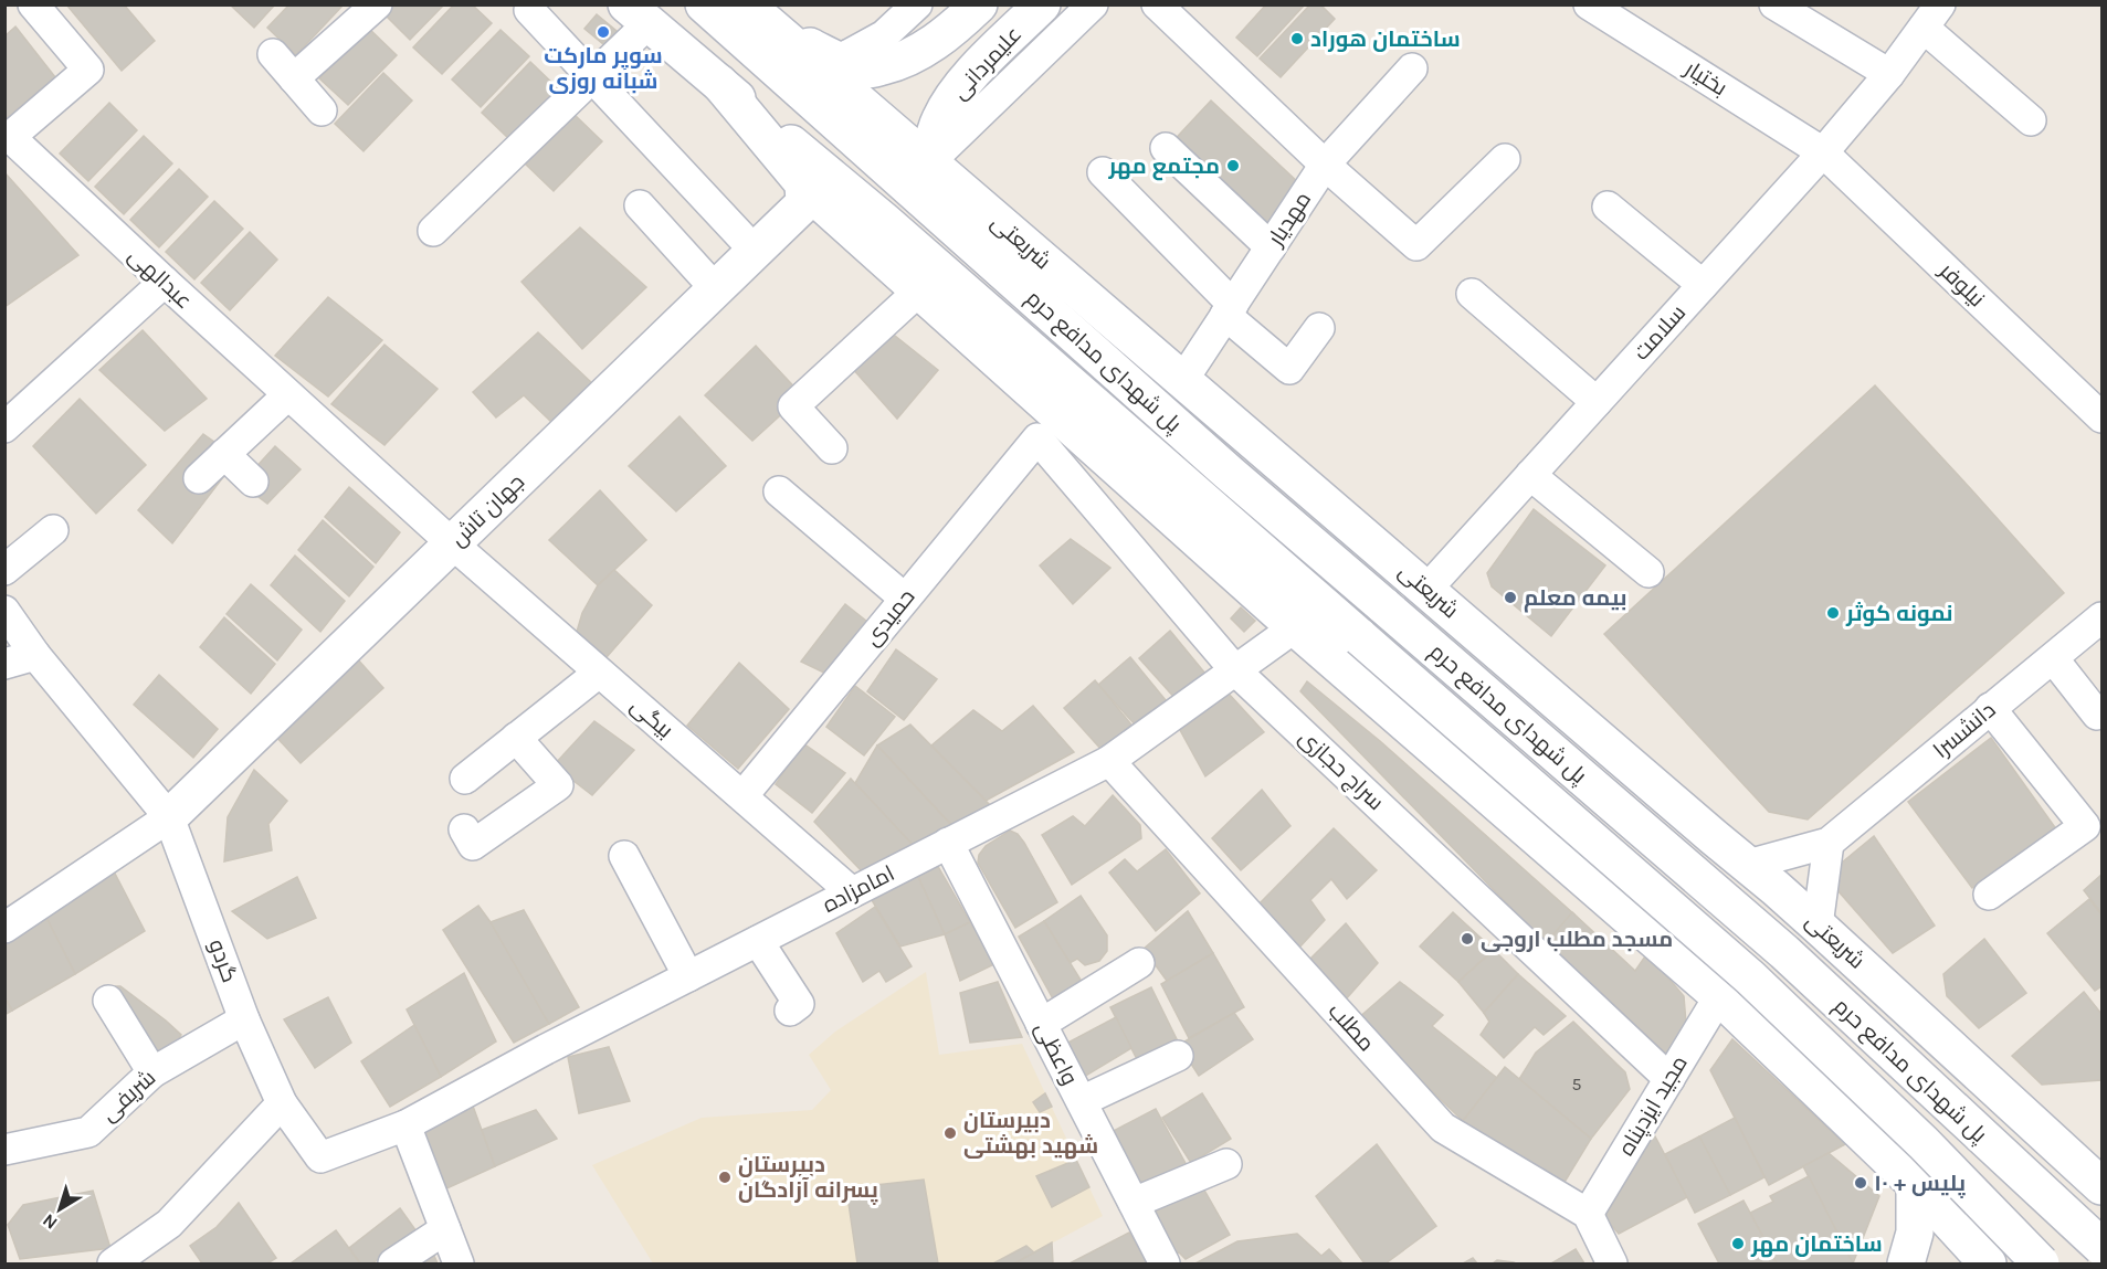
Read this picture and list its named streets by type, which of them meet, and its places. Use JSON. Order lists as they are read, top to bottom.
{
  "streets": {
    "main road": [
      "علیمردانی",
      "شریعتی",
      "پل شهدای مدافع حرم",
      "جهان تاش"
    ],
    "street": [
      "بختیار",
      "مهدیار",
      "عبدالهی",
      "نیلوفر",
      "سلامت",
      "حمیدی",
      "بیگی",
      "دانشسرا",
      "سراج حجازی",
      "امامزاده",
      "گردو",
      "مطلب",
      "واعظی",
      "شریفی",
      "مجید ایزدپناه"
    ]
  },
  "crossings": [
    ["علیمردانی", "شریعتی"],
    ["علیمردانی", "پل شهدای مدافع حرم"],
    ["بختیار", "نیلوفر"],
    ["بختیار", "سلامت"],
    ["مهدیار", "شریعتی"],
    ["شریعتی", "سلامت"],
    ["شریعتی", "پل شهدای مدافع حرم"],
    ["شریعتی", "دانشسرا"],
    ["عبدالهی", "جهان تاش"],
    ["عبدالهی", "بیگی"],
    ["نیلوفر", "سلامت"],
    ["جهان تاش", "بیگی"],
    ["جهان تاش", "گردو"],
    ["حمیدی", "بیگی"],
    ["حمیدی", "سراج حجازی"],
    ["بیگی", "امامزاده"],
    ["سراج حجازی", "امامزاده"],
    ["سراج حجازی", "مجید ایزدپناه"],
    ["امامزاده", "گردو"],
    ["امامزاده", "مطلب"],
    ["امامزاده", "واعظی"],
    ["گردو", "شریفی"],
    ["مطلب", "مجید ایزدپناه"]
  ],
  "places": [
    "سوپر مارکت شبانه روزی",
    "ساختمان هوراد",
    "مجتمع مهر",
    "بیمه معلم",
    "نمونه کوثر",
    "مسجد مطلب اروجی",
    "دبیرستان شهید بهشتی",
    "دبیرستان پسرانه آزادگان",
    "پلیس + ۱۰",
    "ساختمان مهر"
  ],
  "house_numbers": ["5"],
  "north": "bottom left"
}
